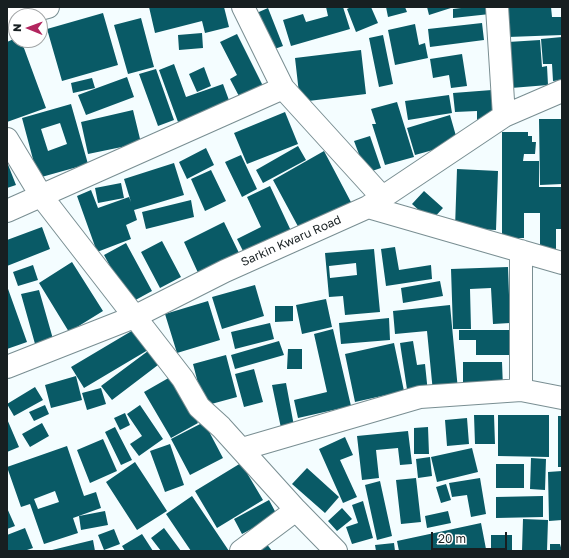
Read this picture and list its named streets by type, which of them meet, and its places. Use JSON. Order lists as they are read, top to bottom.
{
  "streets": {
    "street": ["Sarkin Kwaru Road"]
  },
  "scale_bar": "20 m",
  "north": "left"
}
